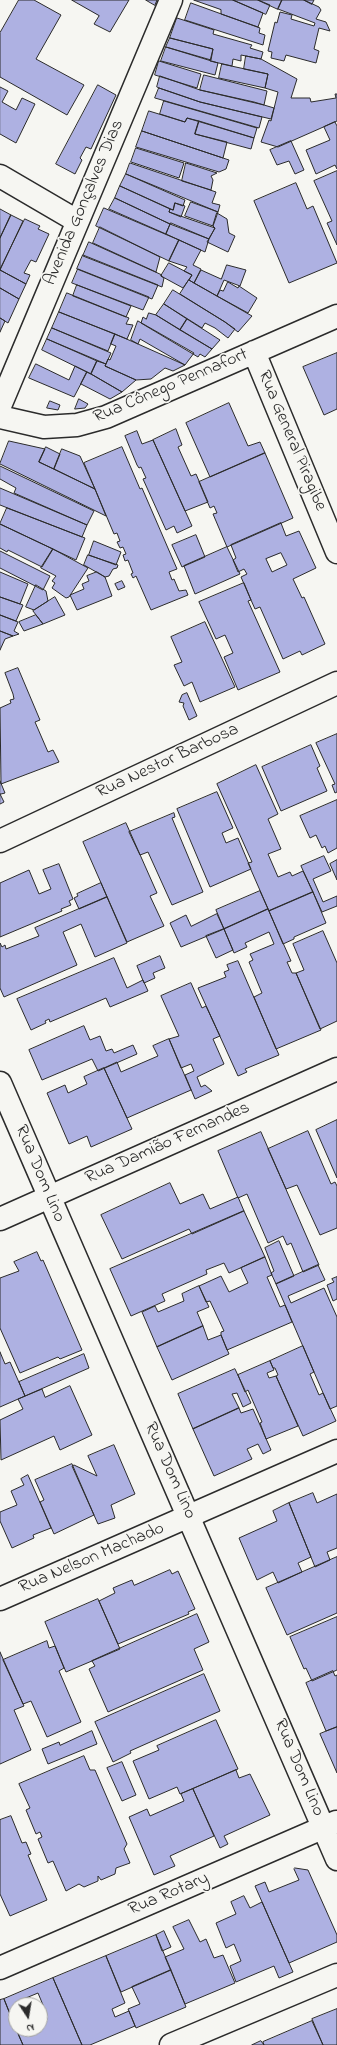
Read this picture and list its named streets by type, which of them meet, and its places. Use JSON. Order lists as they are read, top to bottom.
{
  "streets": {
    "street": [
      "Avenida Gonçalves Dias",
      "Rua Cônego Pennafort",
      "Rua General Piragibe",
      "Rua Nestor Barbosa",
      "Rua Damião Fernandes",
      "Rua Dom Lino",
      "Rua Nelson Machado",
      "Rua Rotary"
    ]
  },
  "crossings": [
    ["Rua Cônego Pennafort", "Rua General Piragibe"],
    ["Rua Damião Fernandes", "Rua Dom Lino"],
    ["Rua Dom Lino", "Rua Nelson Machado"],
    ["Rua Dom Lino", "Rua Rotary"]
  ],
  "north": "bottom"
}
